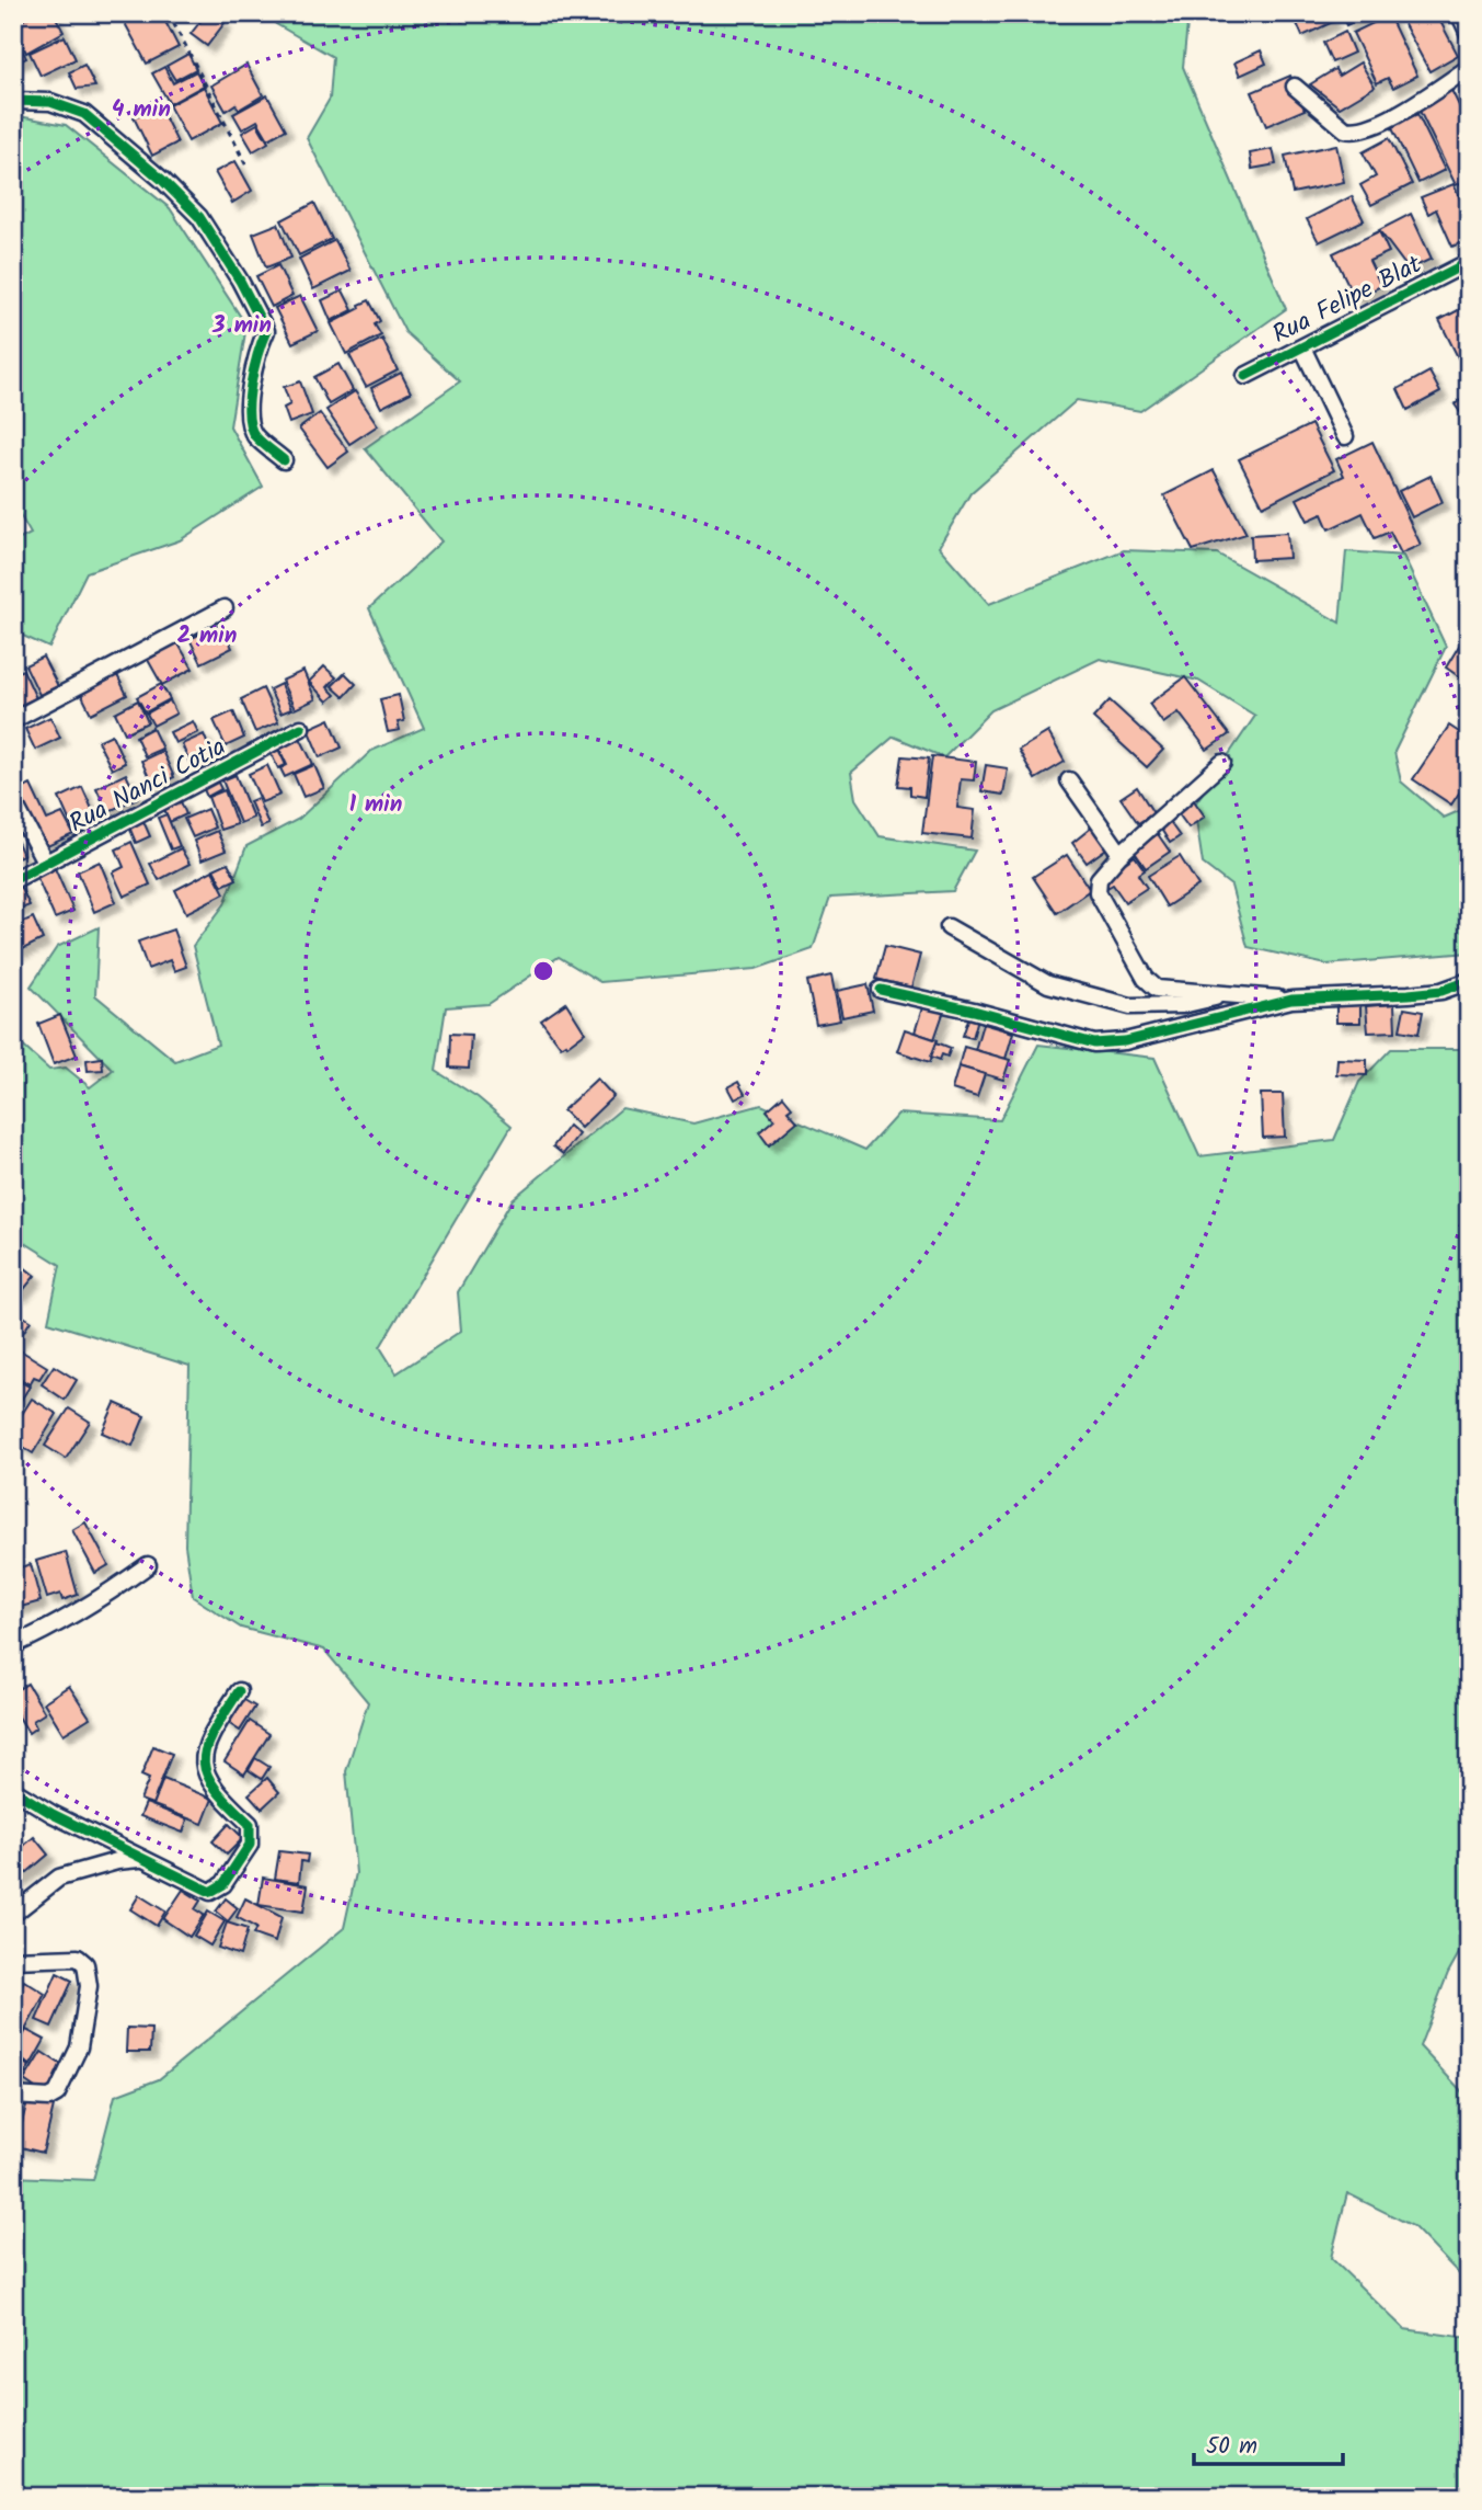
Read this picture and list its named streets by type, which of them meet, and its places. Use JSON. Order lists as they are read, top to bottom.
{
  "streets": {
    "street": ["Rua Felipe Blat", "Rua Nanci Cotia"]
  },
  "scale_bar": "50 m",
  "rings": [
    "4 min",
    "3 min",
    "2 min",
    "1 min"
  ]
}
